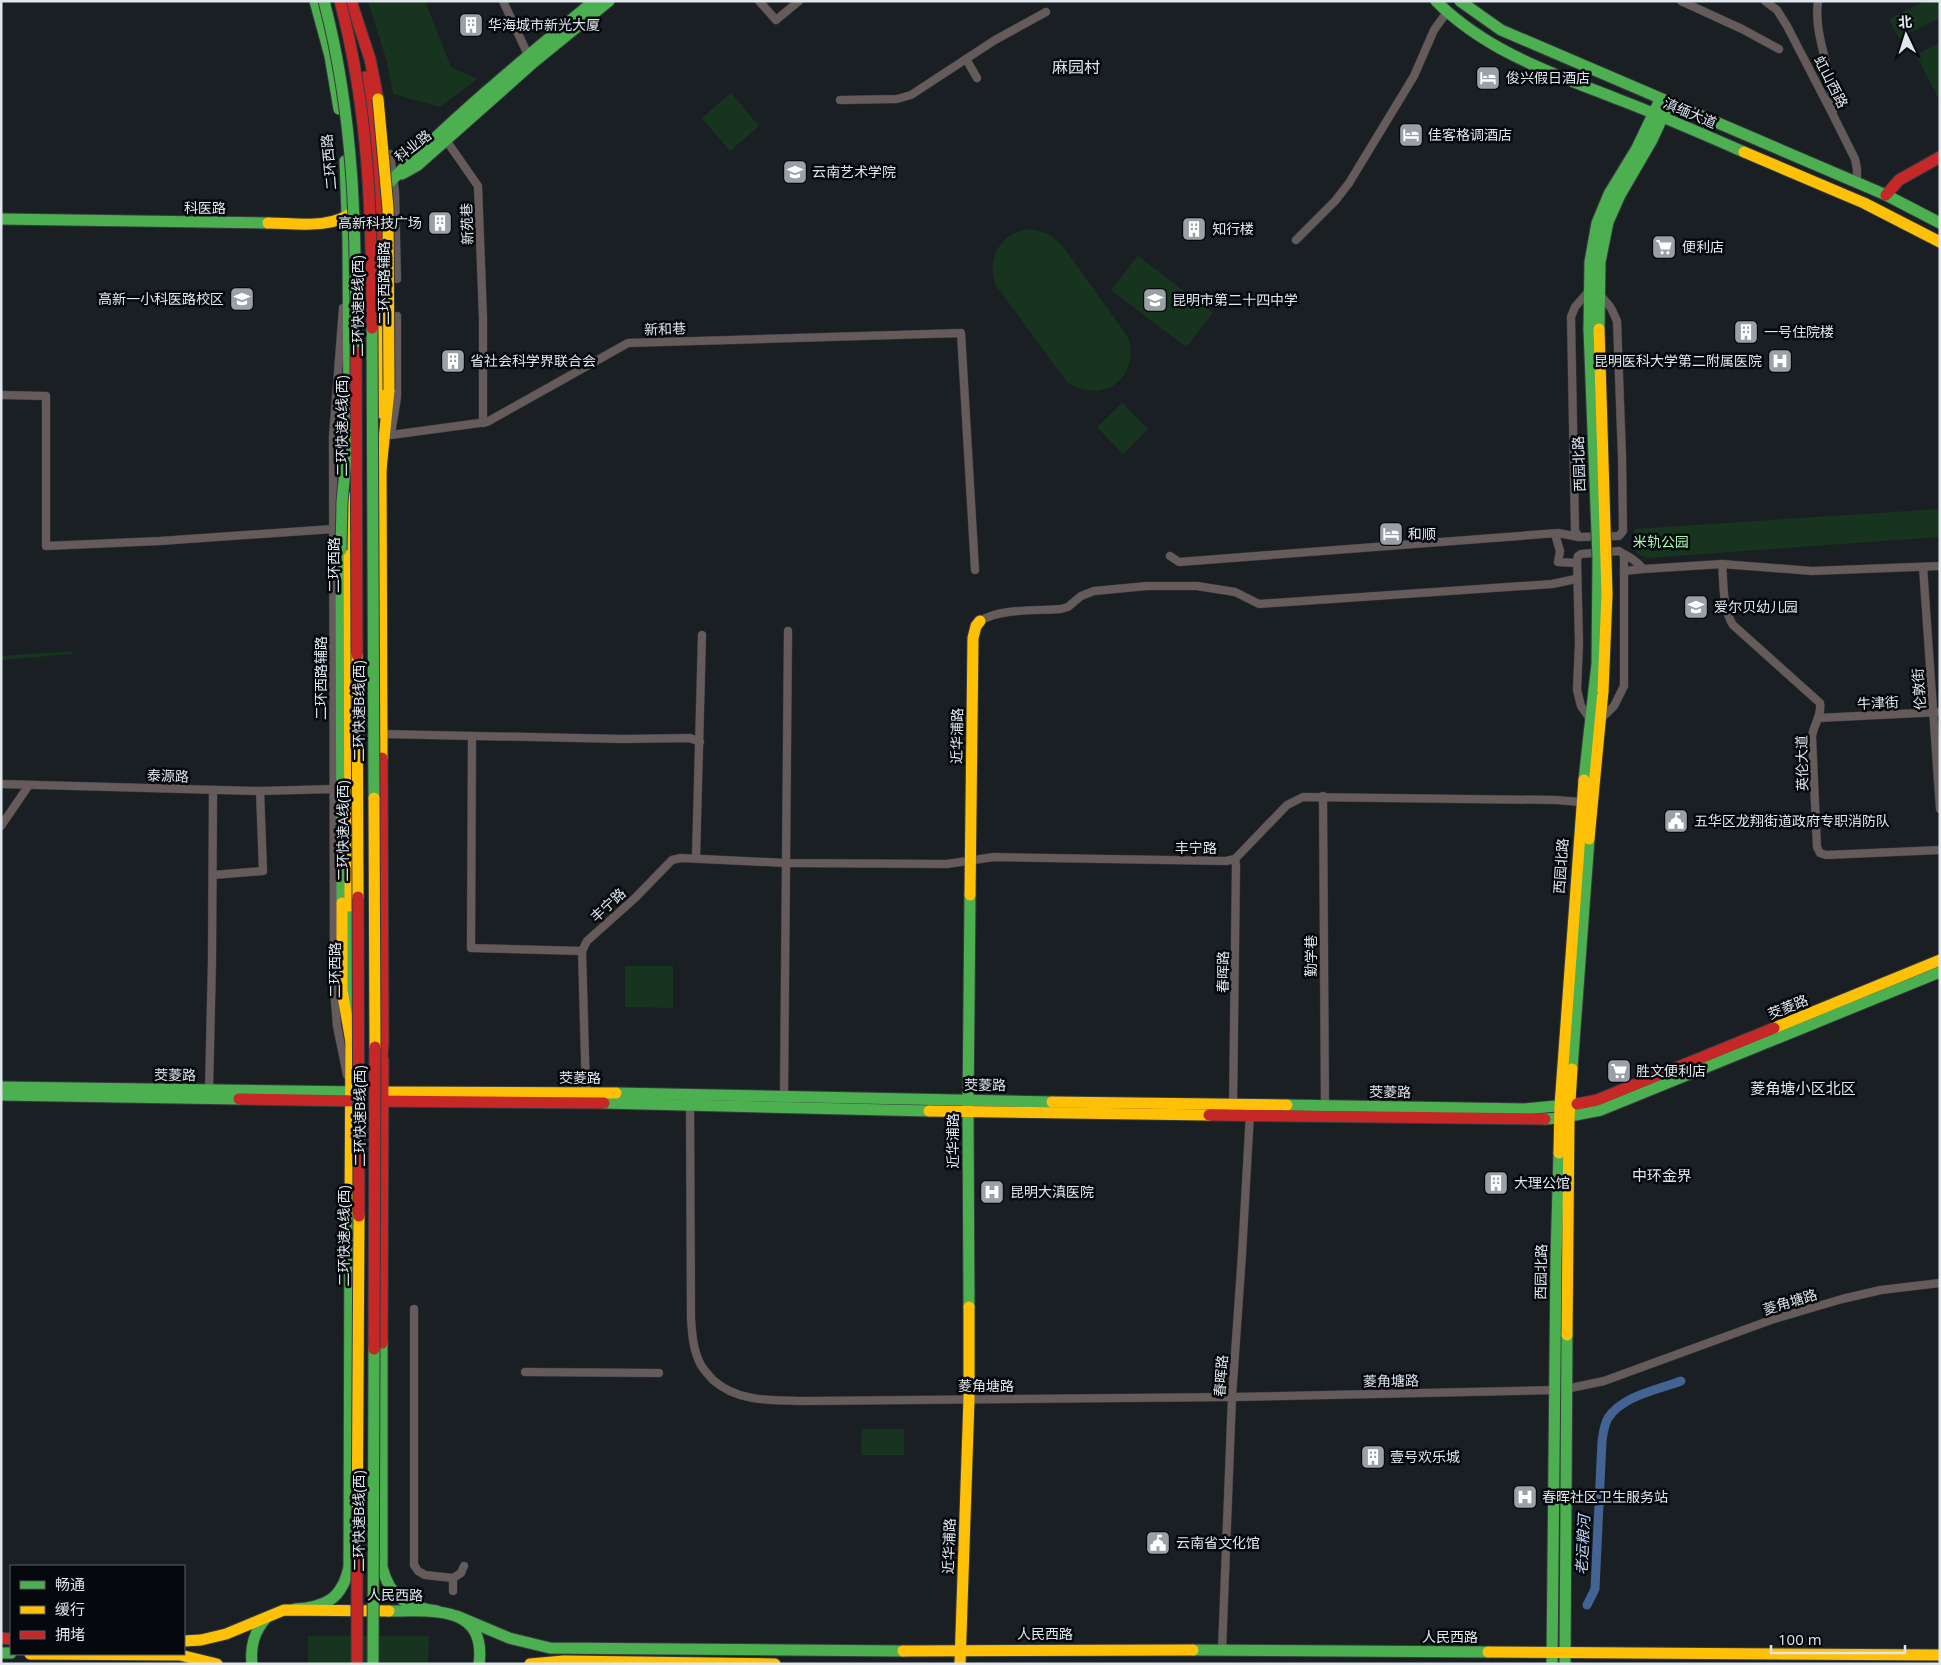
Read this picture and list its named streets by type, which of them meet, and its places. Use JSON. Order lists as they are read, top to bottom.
{
  "streets": {
    "main road": [
      "滇缅大道",
      "科业路",
      "二环西路",
      "科医路",
      "二环快速B线(西)",
      "二环快速A线(西)",
      "西园北路",
      "近华浦路",
      "茭菱路",
      "人民西路"
    ],
    "street": [
      "虹山西路",
      "新苑巷",
      "二环西路辅路",
      "新和巷",
      "伦敦街",
      "牛津街",
      "英伦大道",
      "泰源路",
      "丰宁路",
      "勤学巷",
      "春晖路",
      "菱角塘路"
    ]
  },
  "crossings": [
    ["虹山西路", "滇缅大道"],
    ["滇缅大道", "西园北路"],
    ["科业路", "科医路"],
    ["科业路", "新苑巷"],
    ["科业路", "二环西路辅路"],
    ["二环西路", "科医路"],
    ["二环西路", "二环西路辅路"],
    ["科医路", "二环西路辅路"],
    ["新苑巷", "新和巷"],
    ["二环西路辅路", "新和巷"],
    ["二环西路辅路", "泰源路"],
    ["二环西路辅路", "茭菱路"],
    ["西园北路", "丰宁路"],
    ["西园北路", "茭菱路"],
    ["西园北路", "菱角塘路"],
    ["西园北路", "人民西路"],
    ["伦敦街", "牛津街"],
    ["牛津街", "英伦大道"],
    ["近华浦路", "丰宁路"],
    ["近华浦路", "茭菱路"],
    ["近华浦路", "菱角塘路"],
    ["近华浦路", "人民西路"],
    ["丰宁路", "勤学巷"],
    ["丰宁路", "春晖路"],
    ["勤学巷", "茭菱路"],
    ["春晖路", "茭菱路"],
    ["春晖路", "菱角塘路"],
    ["春晖路", "人民西路"],
    ["茭菱路", "菱角塘路"]
  ],
  "districts": ["麻园村", "菱角塘小区北区", "中环金界"],
  "water": ["老运粮河"],
  "parks": ["米轨公园"],
  "places": {
    "building": [
      "华海城市新光大厦",
      "高新科技广场",
      "知行楼",
      "一号住院楼",
      "省社会科学界联合会",
      "大理公馆",
      "壹号欢乐城"
    ],
    "hotel": ["俊兴假日酒店", "佳客格调酒店", "和顺"],
    "school or university": [
      "云南艺术学院",
      "高新一小科医路校区",
      "昆明市第二十四中学",
      "爱尔贝幼儿园"
    ],
    "supermarket": ["便利店", "胜文便利店"],
    "hospital": ["昆明医科大学第二附属医院", "昆明大滇医院", "春晖社区卫生服务站"],
    "public building": ["五华区龙翔街道政府专职消防队", "云南省文化馆"]
  },
  "legend": ["畅通", "缓行", "拥堵"],
  "scale_bar": "100 m",
  "north": "top"
}
